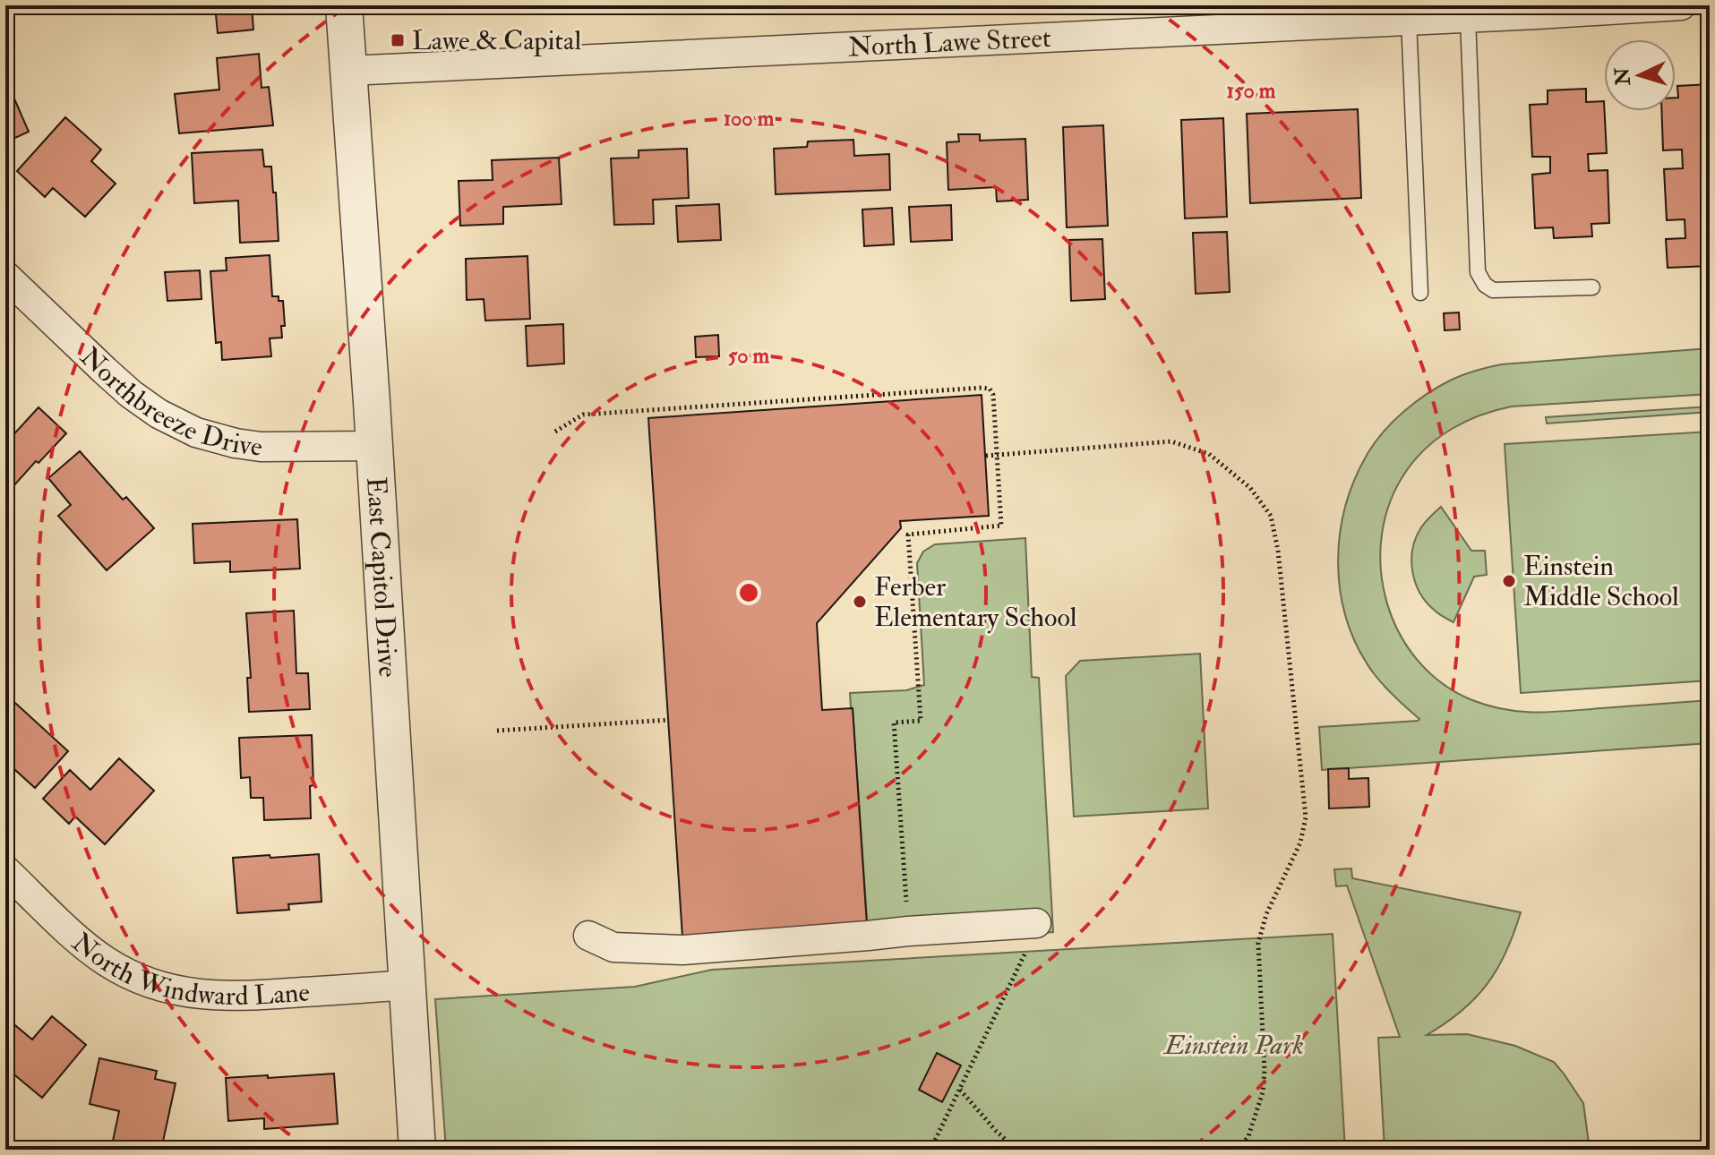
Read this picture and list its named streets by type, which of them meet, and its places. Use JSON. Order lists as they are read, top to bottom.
{
  "streets": {
    "street": [
      "North Lawe Street",
      "Northbreeze Drive",
      "East Capitol Drive",
      "North Windward Lane"
    ]
  },
  "crossings": [
    ["North Lawe Street", "East Capitol Drive"],
    ["Northbreeze Drive", "East Capitol Drive"],
    ["East Capitol Drive", "North Windward Lane"]
  ],
  "parks": ["Einstein Park"],
  "places": {
    "transit": ["Lawe & Capital"],
    "other": ["Einstein Middle School", "Ferber Elementary School"]
  },
  "north": "left",
  "rings": ["150 m", "100 m", "50 m"]
}
